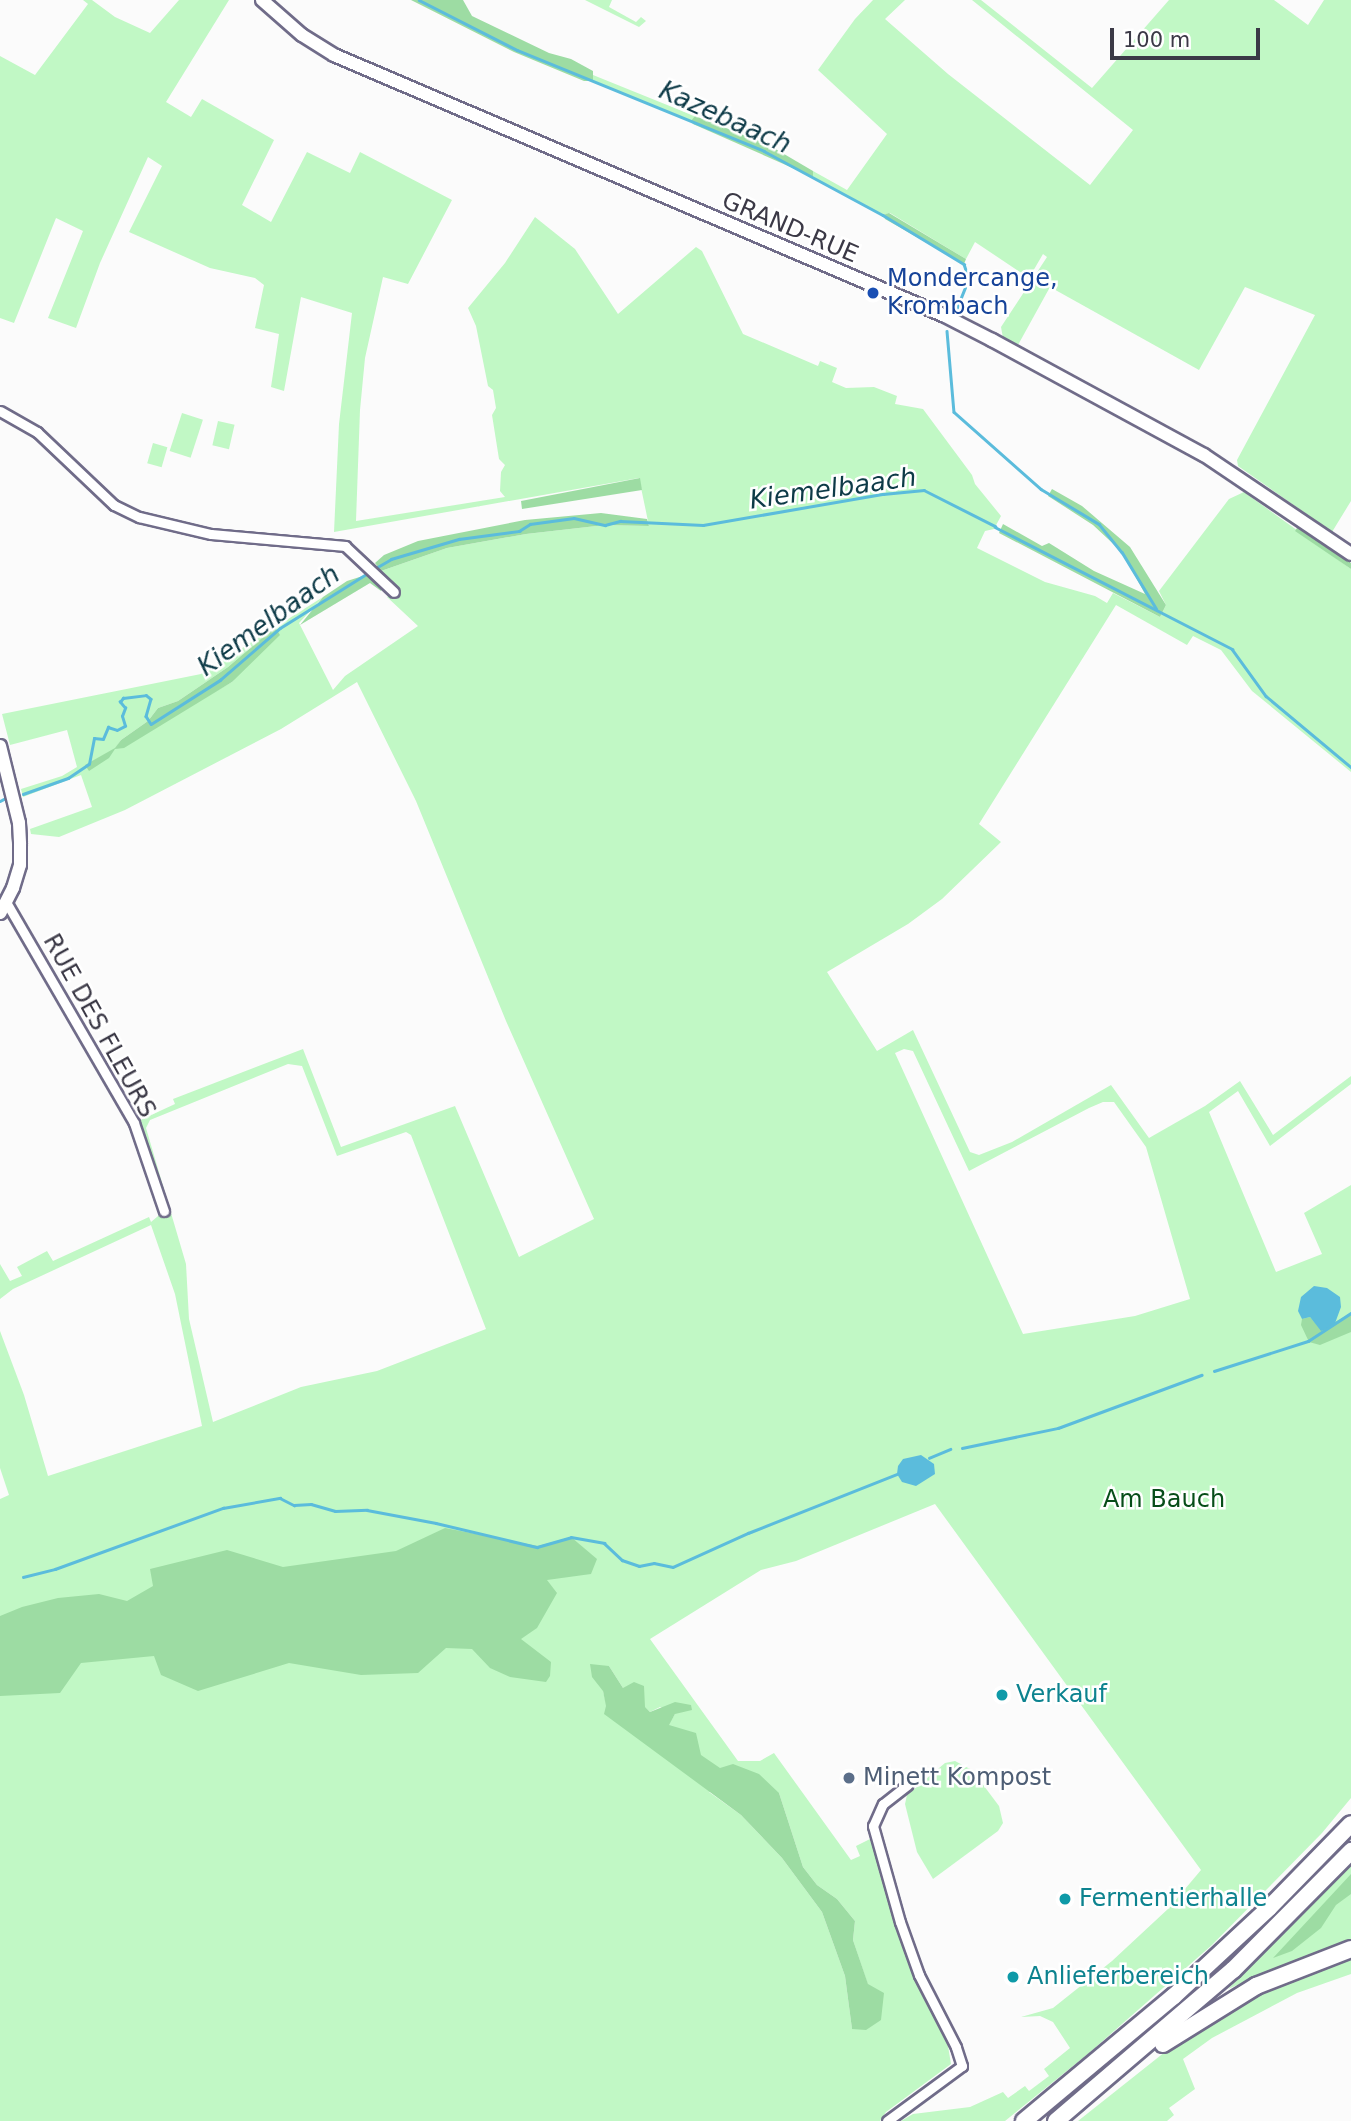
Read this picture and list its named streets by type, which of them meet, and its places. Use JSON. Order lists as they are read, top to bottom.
{
  "streets": {
    "main road": ["GRAND-RUE"],
    "street": ["RUE DES FLEURS"]
  },
  "water": ["Kazebaach", "Kiemelbaach"],
  "parks": ["Am Bauch"],
  "places": [
    "Mondercange, Krombach",
    "Verkauf",
    "Minett Kompost",
    "Fermentierhalle",
    "Anlieferbereich"
  ],
  "scale_bar": "100 m"
}
